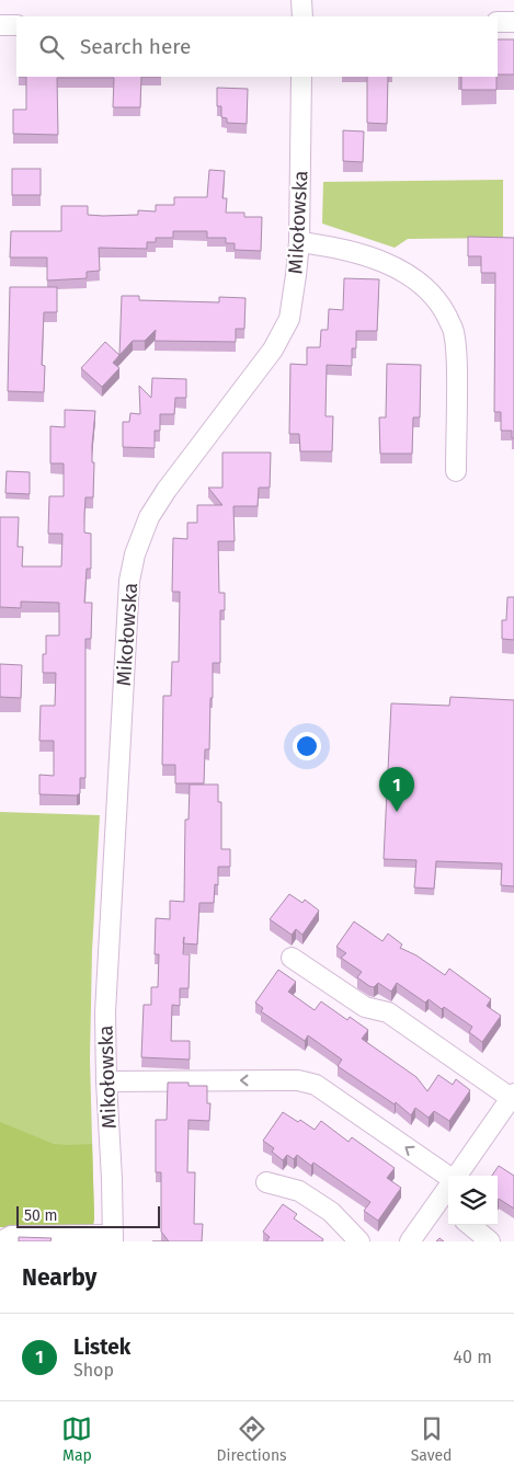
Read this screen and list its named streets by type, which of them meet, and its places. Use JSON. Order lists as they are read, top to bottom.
{
  "streets": {
    "street": ["Mikołowska"]
  },
  "scale_bar": "50 m",
  "page": {
    "search": "Search here",
    "pins": "1",
    "scale": "50 m",
    "heading": "Nearby",
    "list": [
      {
        "mark": "1",
        "name": "Listek",
        "note": "Shop",
        "value": "40 m"
      }
    ],
    "nav": ["Map", "Directions", "Saved"]
  }
}
